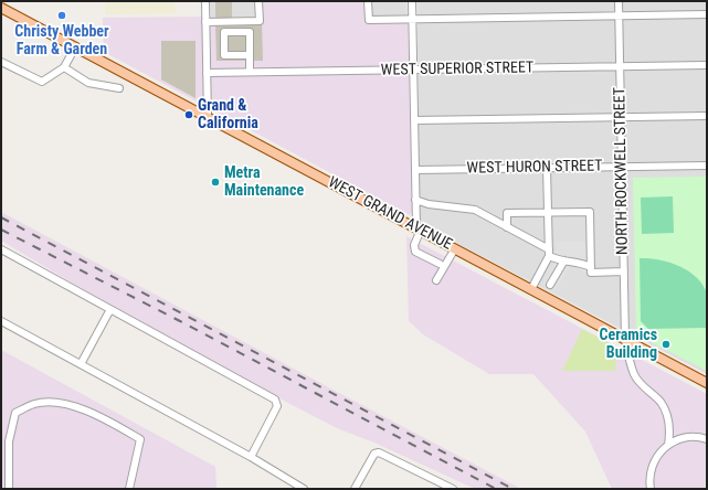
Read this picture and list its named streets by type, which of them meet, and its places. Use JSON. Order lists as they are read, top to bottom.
{
  "streets": {
    "main road": ["WEST GRAND AVENUE"],
    "street": ["WEST SUPERIOR STREET", "WEST HURON STREET", "NORTH ROCKWELL STREET"]
  },
  "crossings": [
    ["WEST SUPERIOR STREET", "NORTH ROCKWELL STREET"],
    ["WEST HURON STREET", "NORTH ROCKWELL STREET"],
    ["NORTH ROCKWELL STREET", "WEST GRAND AVENUE"]
  ],
  "places": [
    "Christy Webber Farm & Garden",
    "Grand & California",
    "Metra Maintenance",
    "Ceramics Building"
  ]
}
